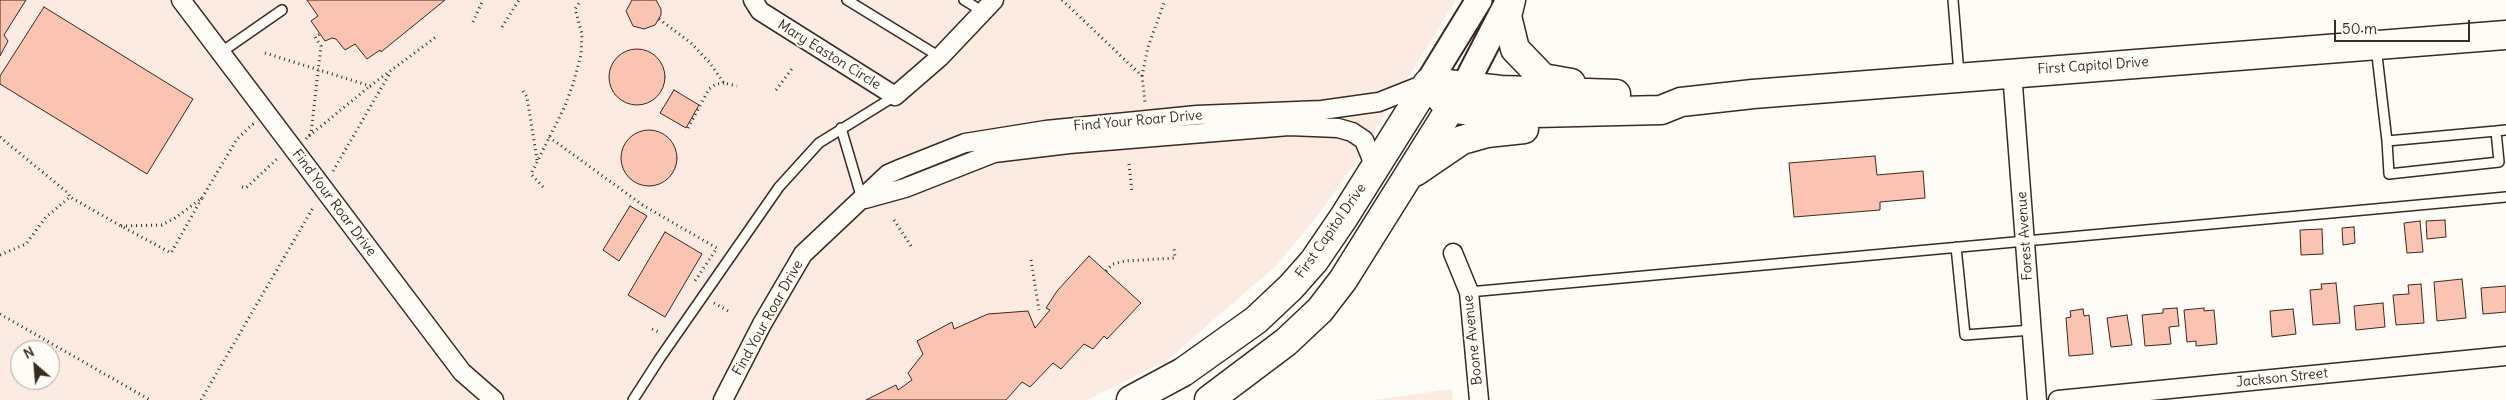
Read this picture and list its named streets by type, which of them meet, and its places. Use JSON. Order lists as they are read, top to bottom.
{
  "streets": {
    "main road": ["First Capitol Drive"],
    "street": [
      "Mary Easton Circle",
      "Find Your Roar Drive",
      "Forest Avenue",
      "Boone Avenue",
      "Jackson Street"
    ]
  },
  "crossings": [
    ["First Capitol Drive", "Find Your Roar Drive"],
    ["First Capitol Drive", "Forest Avenue"]
  ],
  "scale_bar": "50 m",
  "north": "top left"
}
